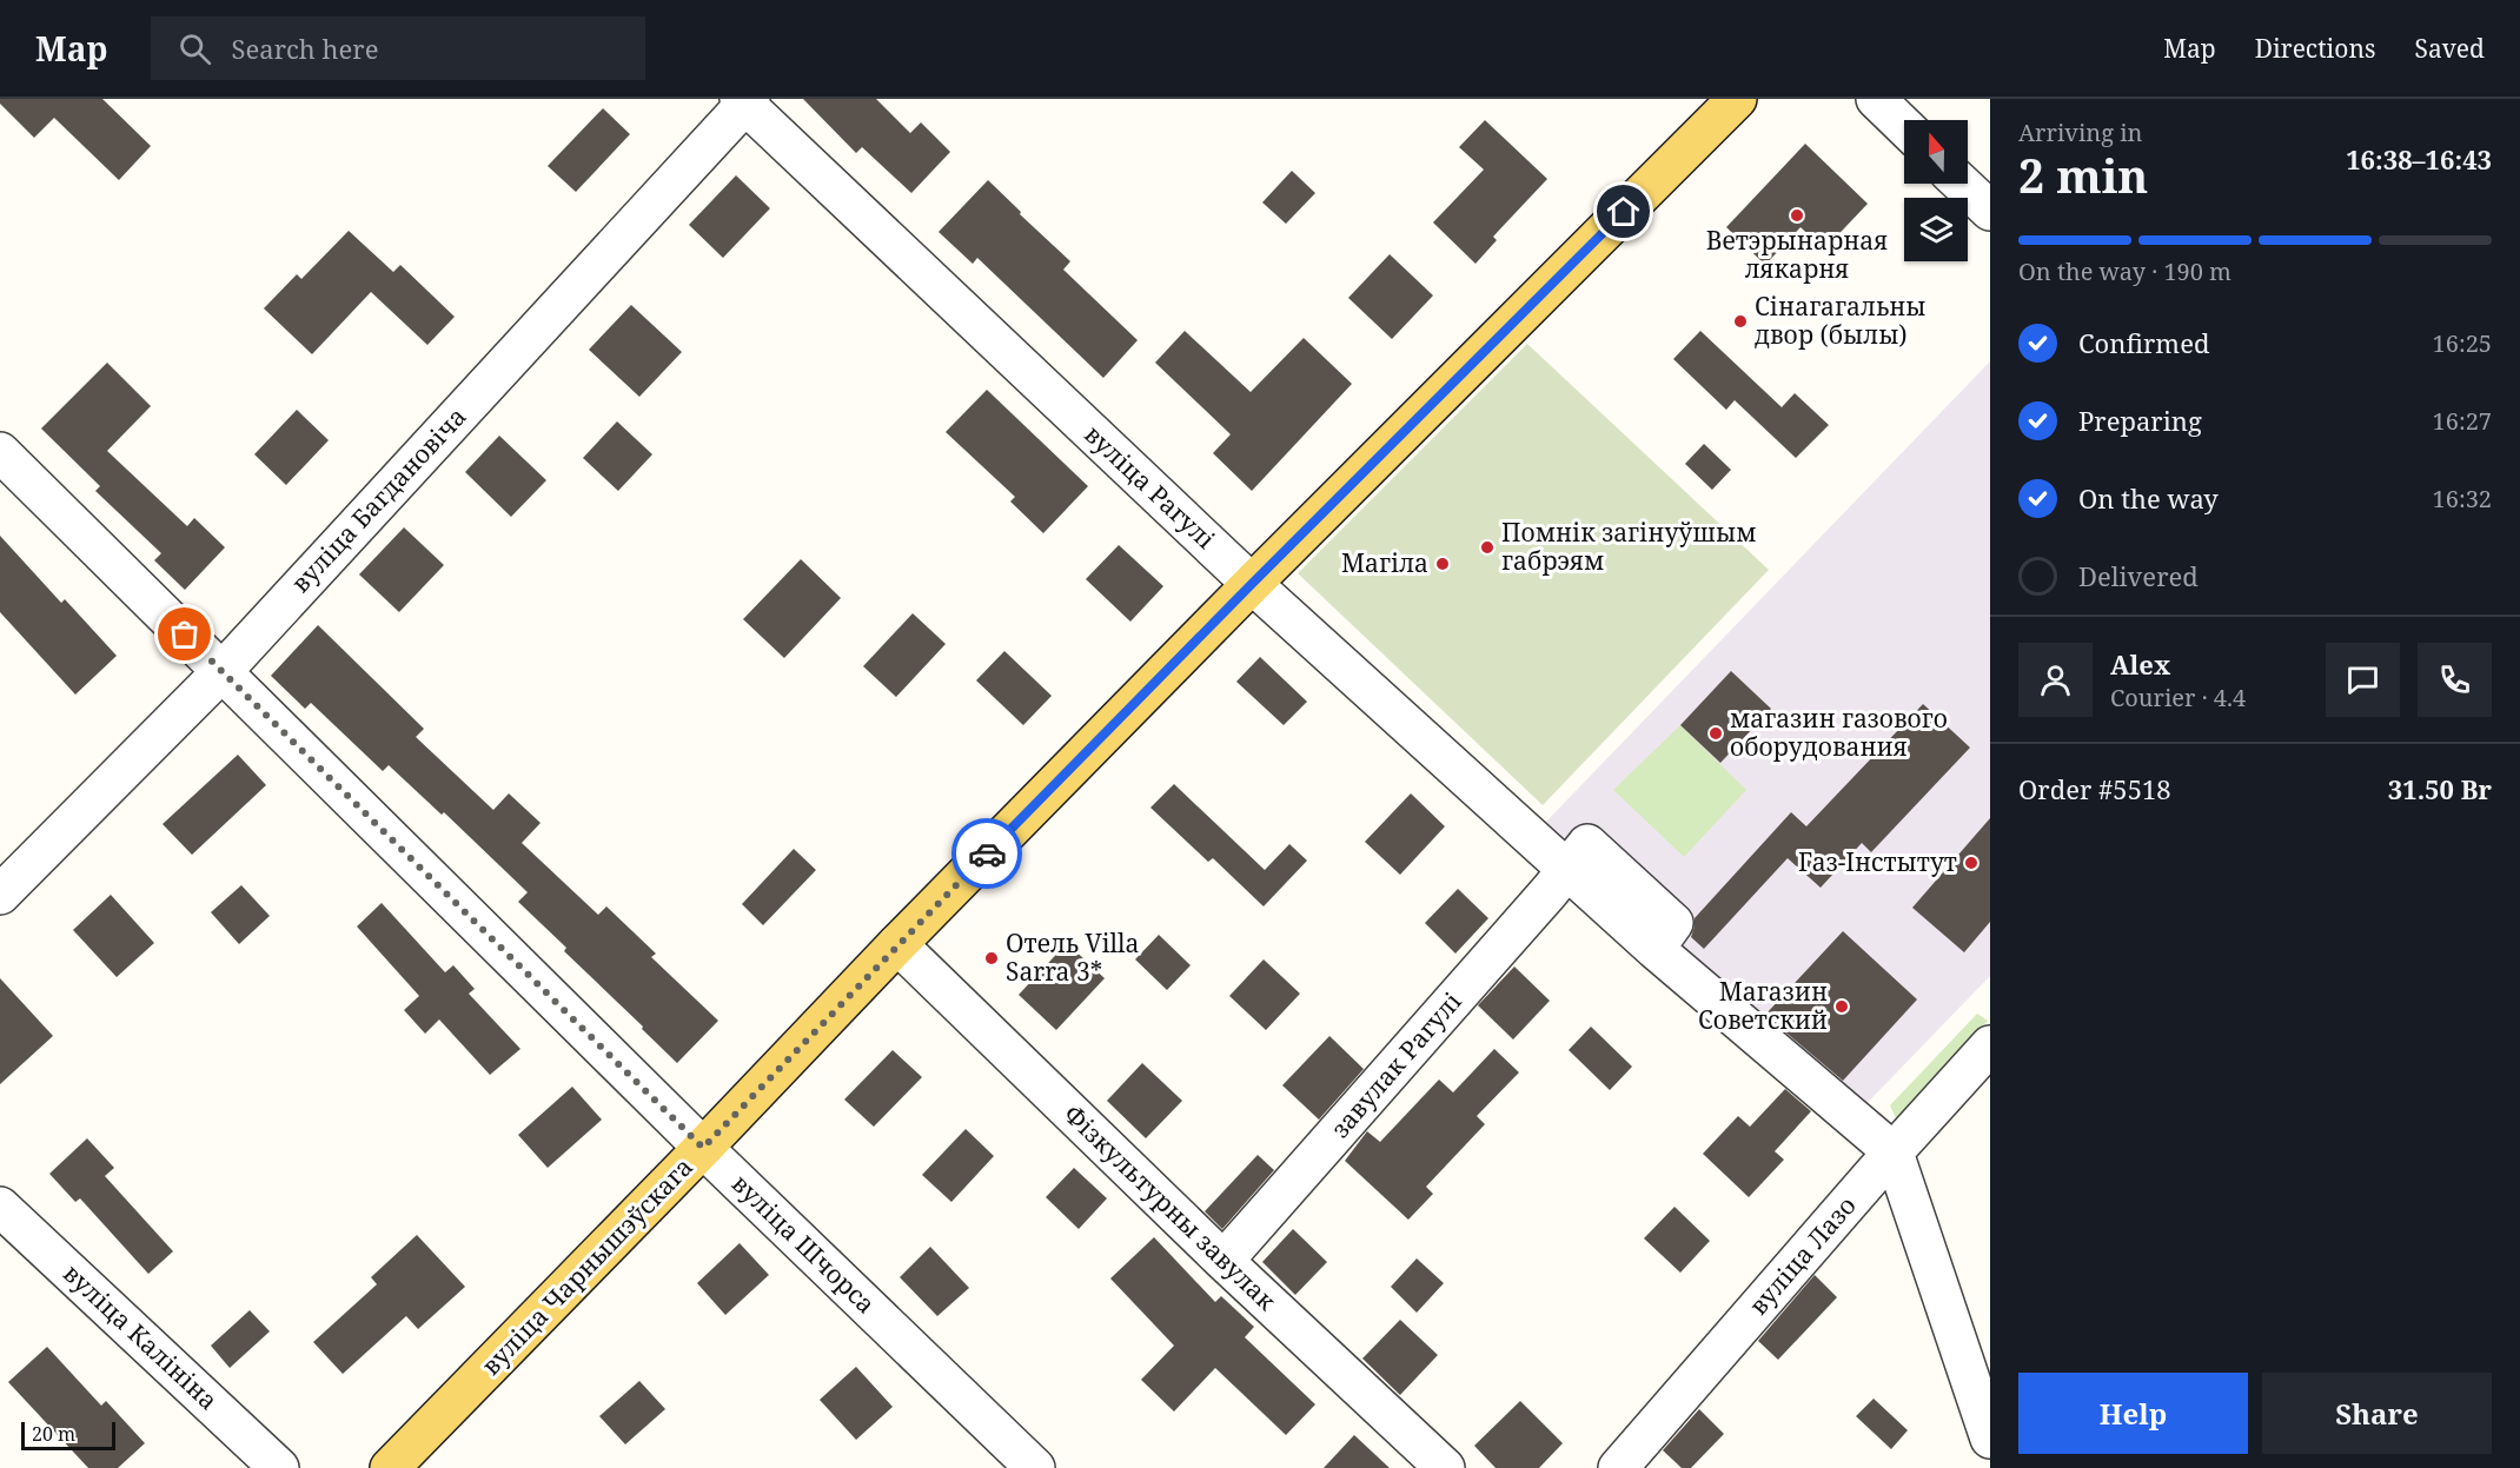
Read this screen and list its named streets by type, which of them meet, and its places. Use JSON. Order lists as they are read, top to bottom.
{
  "streets": {
    "main road": ["вуліца Чарнышэўскага"],
    "street": [
      "вуліца Рагулі",
      "вуліца Багдановіча",
      "завулак Рагулі",
      "Фізкультурны завулак",
      "вуліца Шчорса",
      "вуліца Лазо",
      "вуліца Калініна"
    ]
  },
  "crossings": [
    ["вуліца Рагулі", "вуліца Багдановіча"],
    ["вуліца Рагулі", "завулак Рагулі"],
    ["вуліца Рагулі", "вуліца Лазо"],
    ["вуліца Рагулі", "вуліца Чарнышэўскага"],
    ["вуліца Багдановіча", "вуліца Шчорса"],
    ["завулак Рагулі", "Фізкультурны завулак"],
    ["Фізкультурны завулак", "вуліца Чарнышэўскага"],
    ["вуліца Шчорса", "вуліца Чарнышэўскага"]
  ],
  "places": [
    "Ветэрынарная лякарня",
    "Сінагагальны двор (былы)",
    "Помнік загінуўшым габрэям",
    "Магіла",
    "магазин газового оборудования",
    "Газ-Інстытут",
    "Отель Villa Sarra 3*",
    "Магазин Советский"
  ],
  "scale_bar": "20 m",
  "north": "top",
  "page": {
    "header": "Map",
    "search": "Search here",
    "nav": ["Map", "Directions", "Saved"],
    "heading": ["2 min", "Arriving in", "16:38–16:43"],
    "panel": [
      "Alex",
      "Courier · 4.4",
      "Order #5518",
      "31.50 Br"
    ],
    "bar": "On the way · 190 m",
    "list": [
      ["Confirmed", "16:25"],
      ["Preparing", "16:27"],
      ["On the way", "16:32"],
      "Delivered"
    ],
    "buttons": ["Help", "Share"],
    "scale": "20 m"
  }
}
